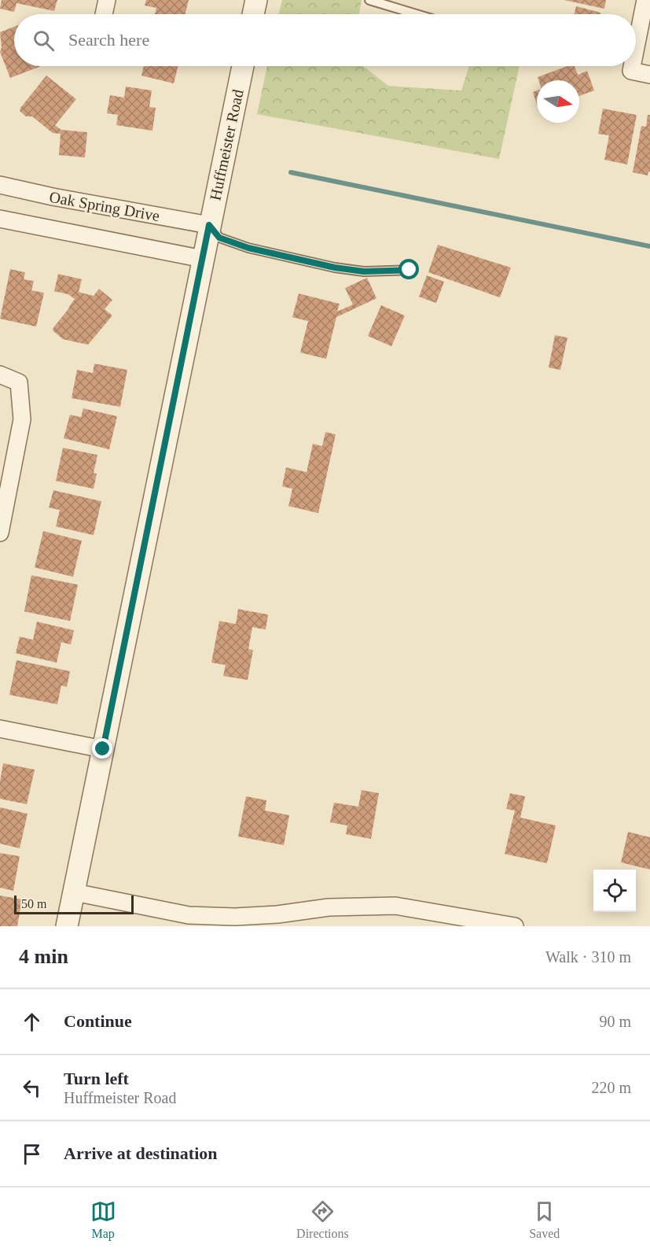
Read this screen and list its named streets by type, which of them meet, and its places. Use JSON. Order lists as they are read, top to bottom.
{
  "streets": {
    "street": ["Huffmeister Road", "Oak Spring Drive"]
  },
  "crossings": [
    ["Huffmeister Road", "Oak Spring Drive"]
  ],
  "scale_bar": "50 m",
  "north": "right",
  "page": {
    "search": "Search here",
    "scale": "50 m",
    "heading": ["4 min", "Walk · 310 m"],
    "list": [
      ["Continue", "90 m"],
      ["Turn left", "Huffmeister Road", "220 m"],
      "Arrive at destination"
    ],
    "nav": ["Map", "Directions", "Saved"]
  }
}
